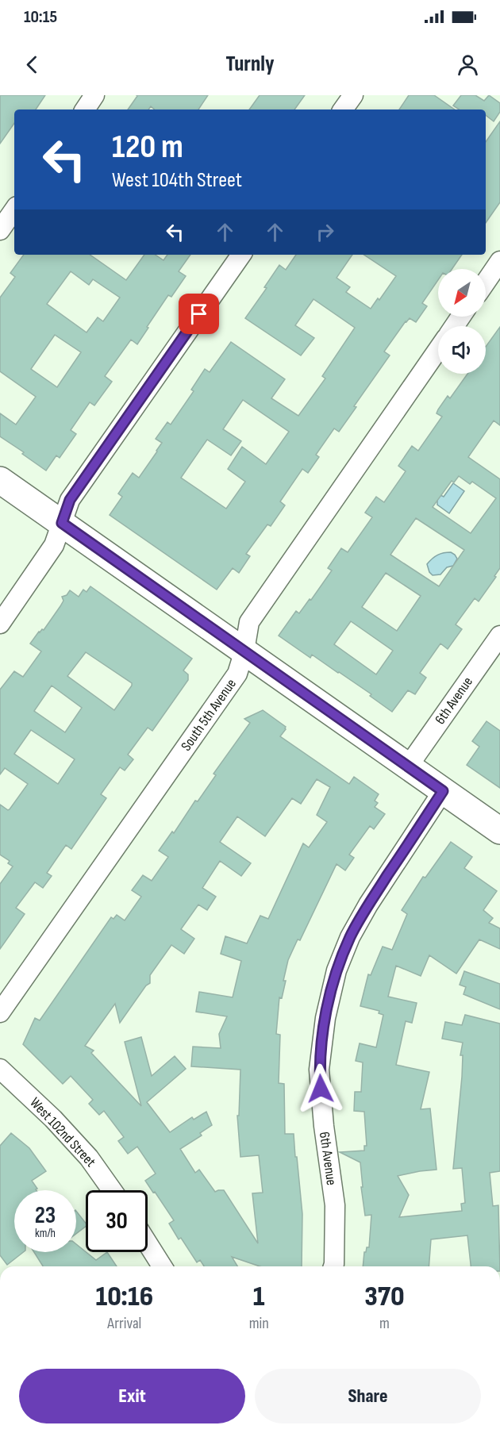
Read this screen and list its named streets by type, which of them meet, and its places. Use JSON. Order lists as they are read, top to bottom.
{
  "streets": {
    "street": ["6th Avenue", "South 5th Avenue", "West 102nd Street"]
  },
  "north": "bottom left",
  "page": {
    "status": "10:15",
    "header": "Turnly",
    "turn": ["120 m", "West 104th Street"],
    "speed": "23 km/h",
    "limit": "30",
    "eta": [
      "10:16",
      "Arrival",
      "1",
      "min",
      "370",
      "m"
    ],
    "buttons": ["Exit", "Share"]
  }
}
